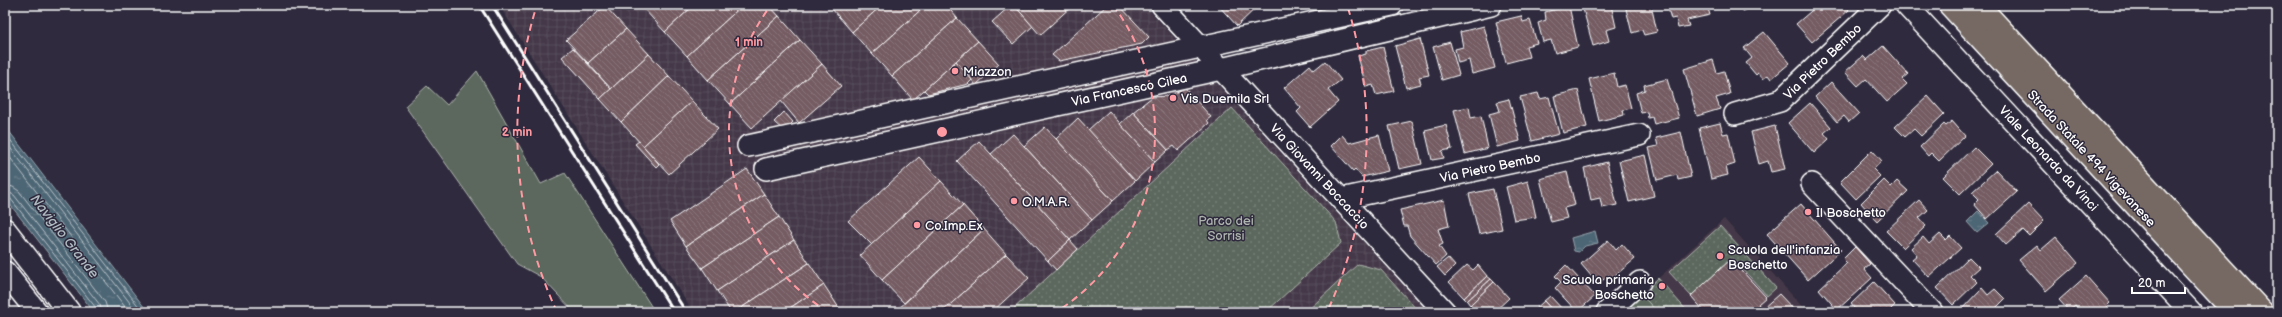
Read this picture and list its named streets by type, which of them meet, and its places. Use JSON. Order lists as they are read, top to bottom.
{
  "streets": {
    "main road": ["Strada Statale 494 Vigevanese"],
    "street": [
      "Via Pietro Bembo",
      "Via Francesco Cilea",
      "Viale Leonardo da Vinci",
      "Via Giovanni Boccaccio"
    ]
  },
  "crossings": [
    ["Via Pietro Bembo", "Via Giovanni Boccaccio"],
    ["Via Francesco Cilea", "Via Giovanni Boccaccio"]
  ],
  "water": ["Naviglio Grande"],
  "parks": ["Parco dei Sorrisi"],
  "places": [
    "Miazzon",
    "Vis Duemila Srl",
    "O.M.A.R.",
    "Il Boschetto",
    "Co.Imp.Ex",
    "Scuola dell'infanzia Boschetto",
    "Scuola primaria Boschetto"
  ],
  "scale_bar": "20 m",
  "rings": ["1 min", "2 min"]
}
